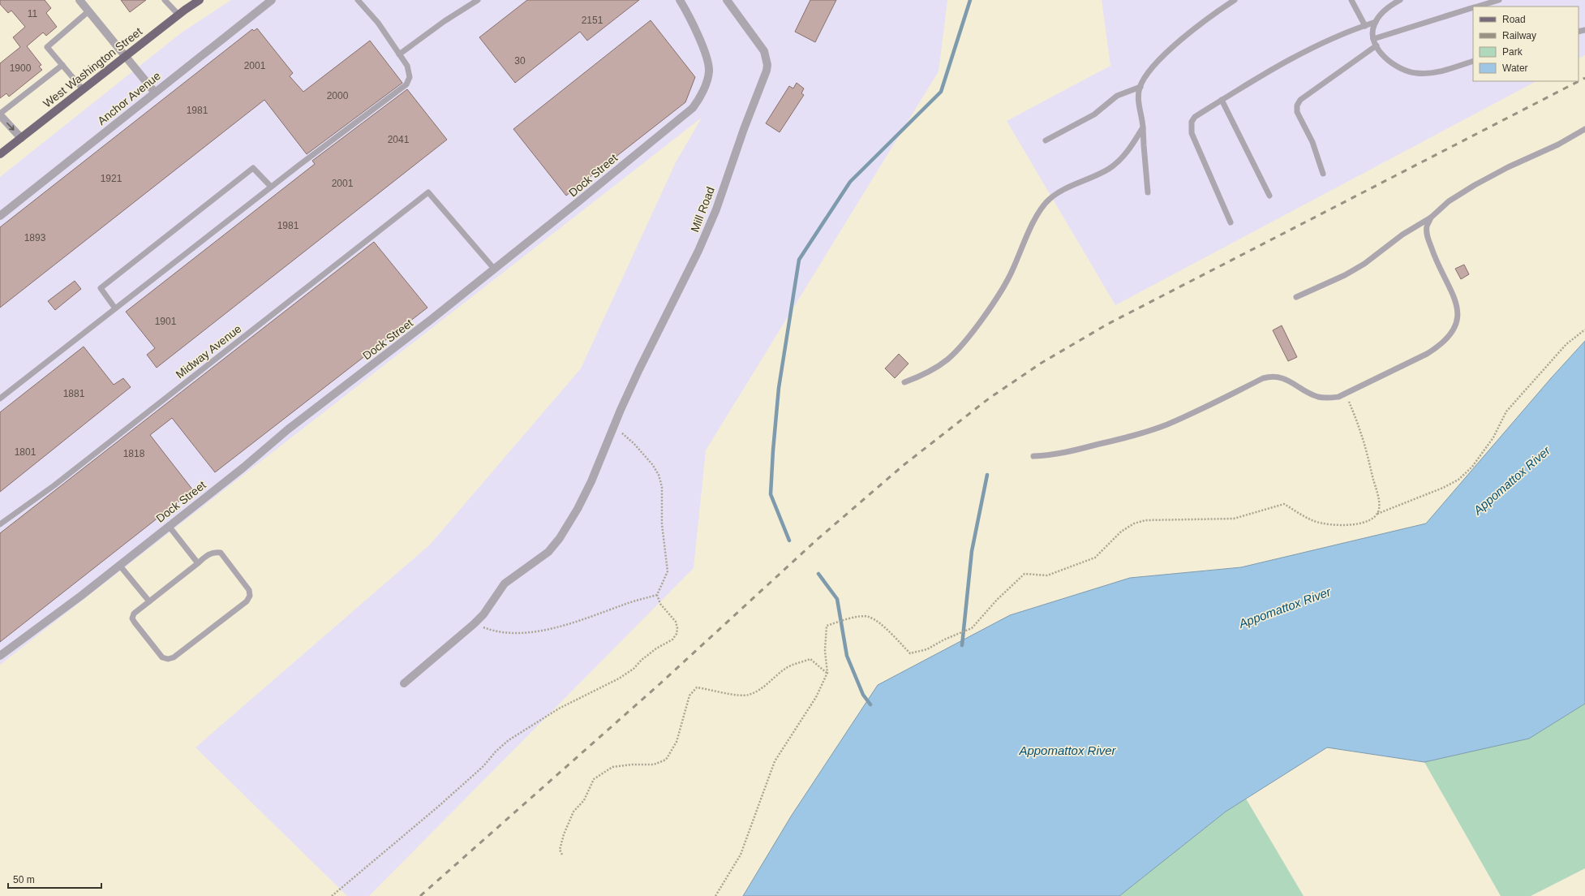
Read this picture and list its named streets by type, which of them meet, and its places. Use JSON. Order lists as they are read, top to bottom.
{
  "streets": {
    "main road": ["West Washington Street"],
    "street": ["Anchor Avenue", "Dock Street", "Mill Road"],
    "lane": ["Midway Avenue"]
  },
  "crossings": [
    ["Dock Street", "Midway Avenue"]
  ],
  "water": ["Appomattox River"],
  "house_numbers": [
    "11",
    "2151",
    "30",
    "2001",
    "1900",
    "2000",
    "1981",
    "2041",
    "1921",
    "2001",
    "1981",
    "1893",
    "1901",
    "1881",
    "1801",
    "1818"
  ],
  "legend": [
    "Road",
    "Railway",
    "Park",
    "Water"
  ],
  "scale_bar": "50 m"
}
